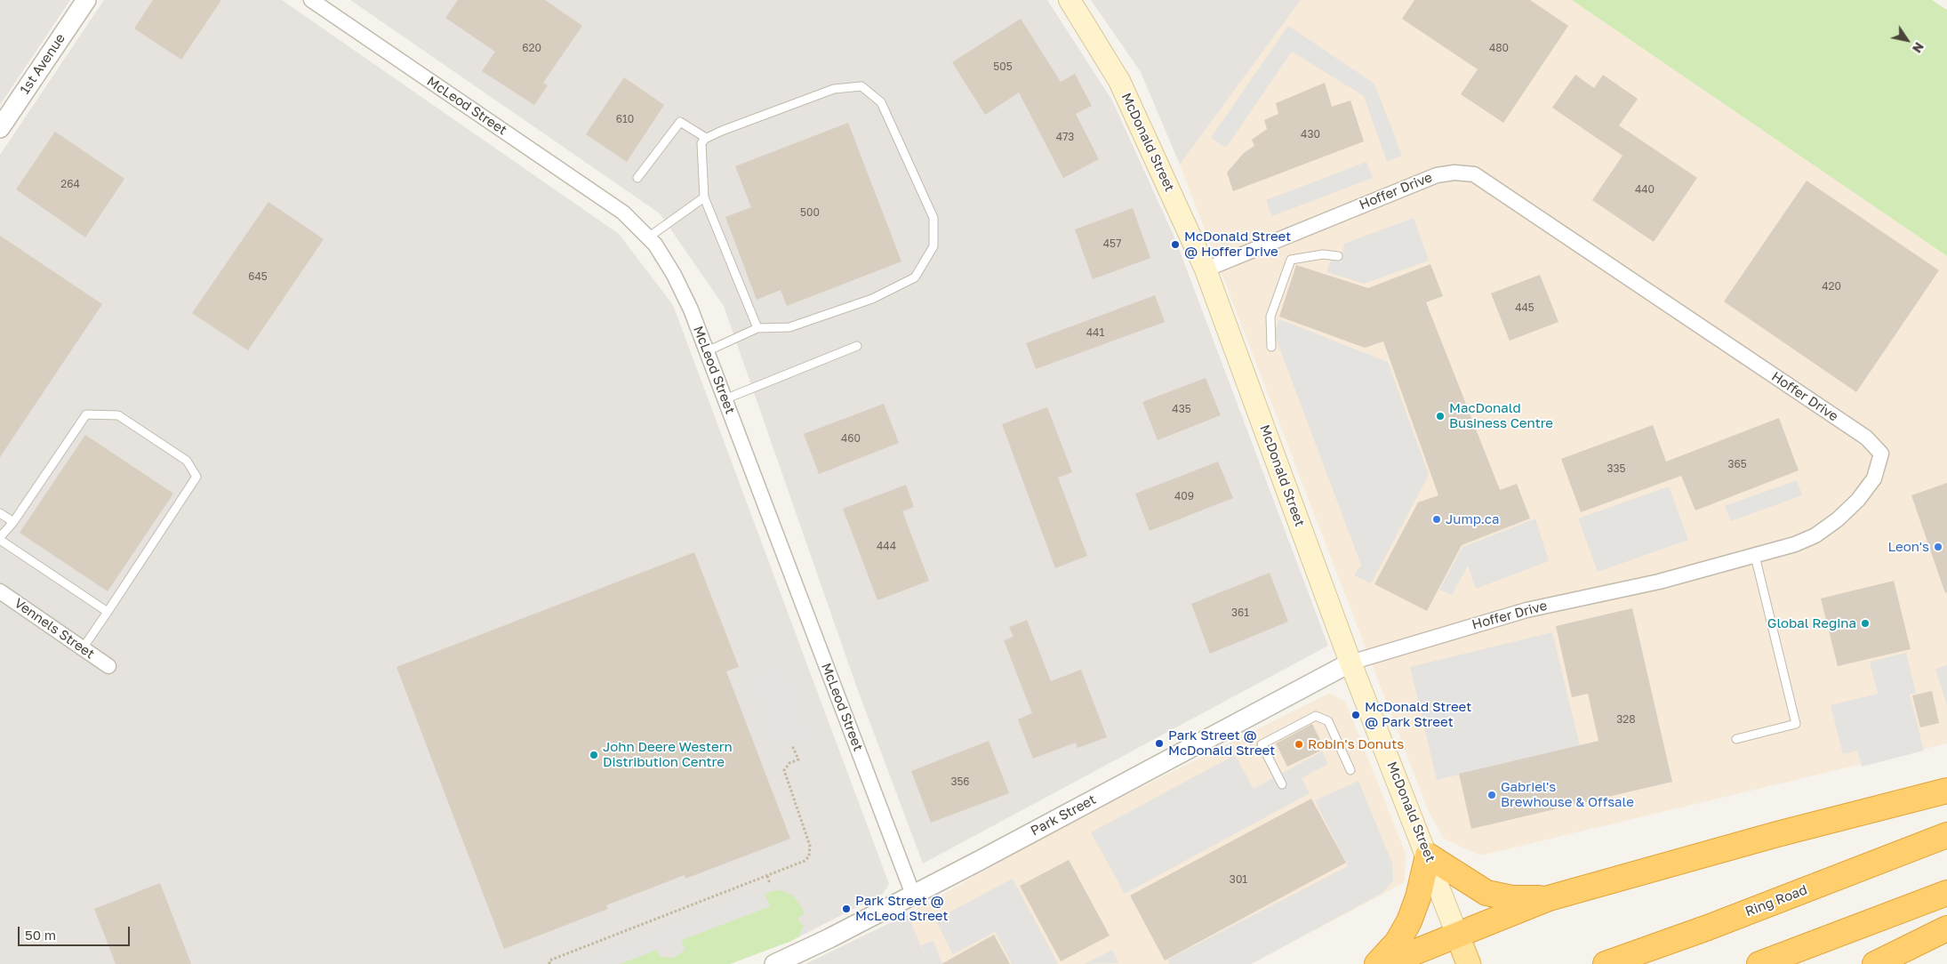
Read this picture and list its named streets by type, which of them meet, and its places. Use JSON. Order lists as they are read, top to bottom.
{
  "streets": {
    "highway": ["Ring Road"],
    "main road": ["McDonald Street"],
    "street": [
      "1st Avenue",
      "McLeod Street",
      "Hoffer Drive",
      "Vennels Street",
      "Park Street"
    ]
  },
  "crossings": [
    ["McLeod Street", "Park Street"],
    ["McDonald Street", "Hoffer Drive"],
    ["McDonald Street", "Park Street"],
    ["Hoffer Drive", "Park Street"]
  ],
  "places": [
    "McDonald Street @ Hoffer Drive",
    "MacDonald Business Centre",
    "Jump.ca",
    "Leon's",
    "Global Regina",
    "McDonald Street @ Park Street",
    "Park Street @ McDonald Street",
    "Robin's Donuts",
    "John Deere Western Distribution Centre",
    "Gabriel's Brewhouse & Offsale",
    "Park Street @ McLeod Street"
  ],
  "house_numbers": [
    "620",
    "480",
    "505",
    "610",
    "430",
    "473",
    "264",
    "440",
    "500",
    "457",
    "645",
    "420",
    "445",
    "441",
    "435",
    "460",
    "365",
    "335",
    "409",
    "444",
    "361",
    "328",
    "356",
    "301"
  ],
  "scale_bar": "50 m",
  "north": "bottom right"
}
